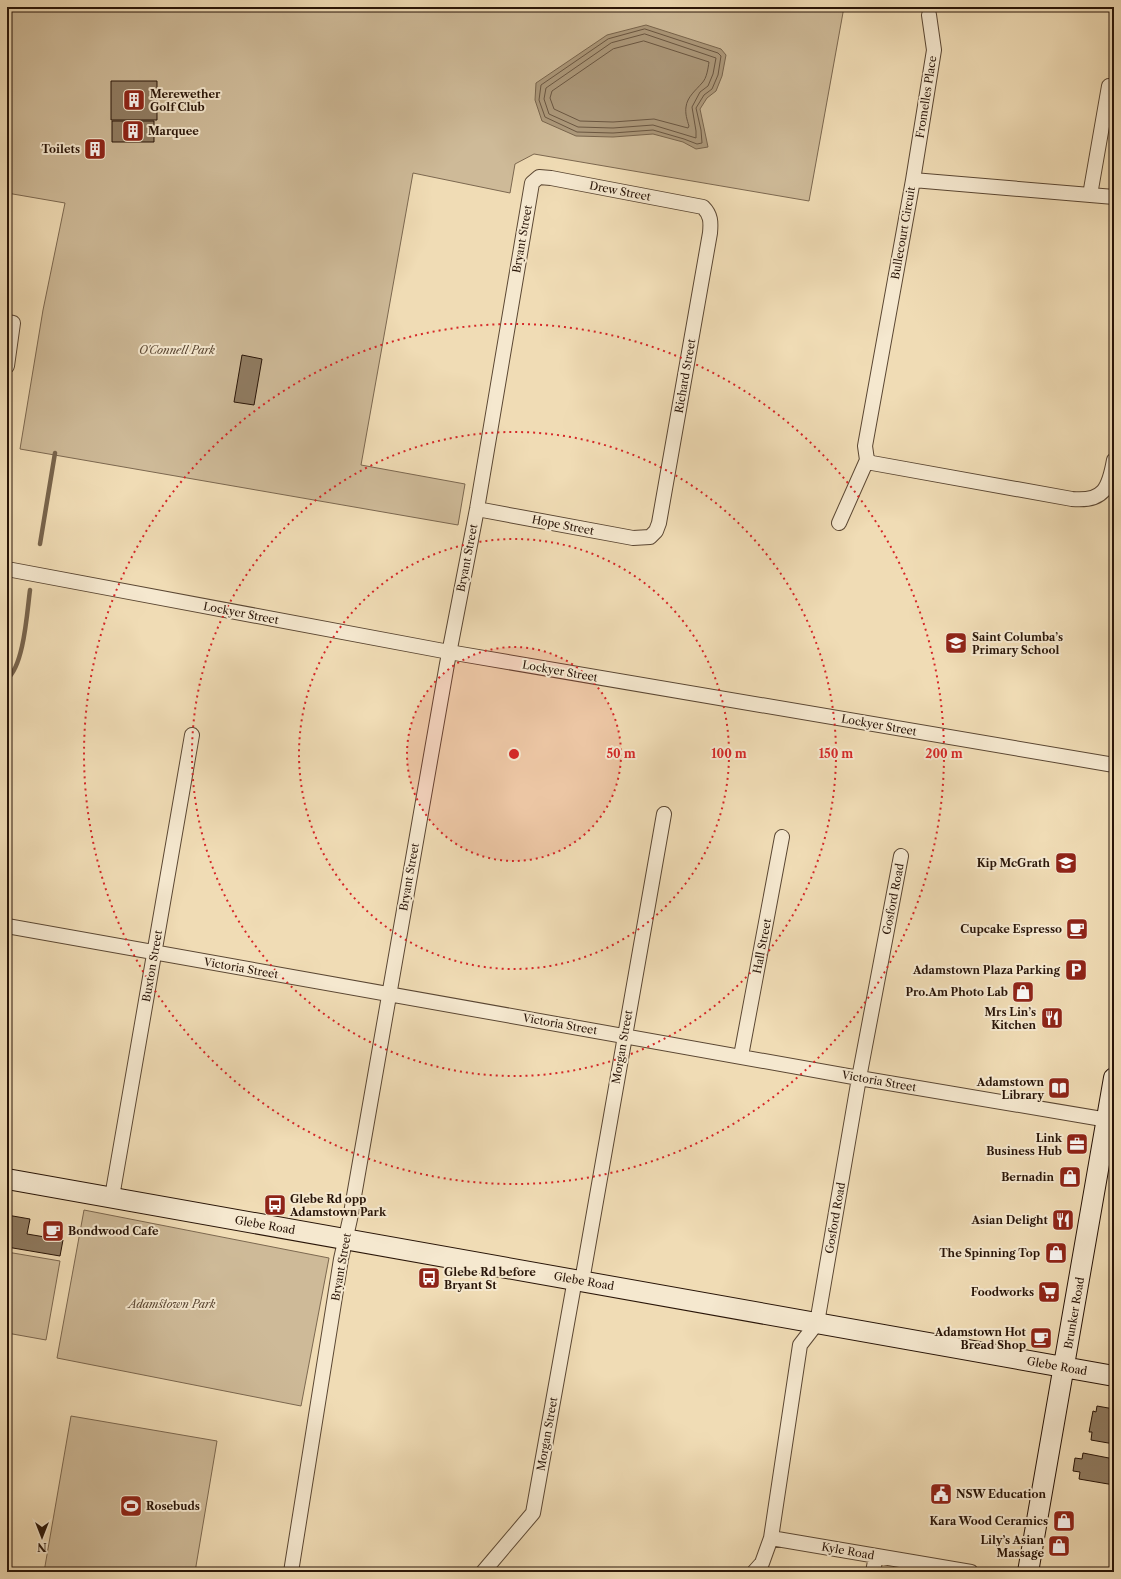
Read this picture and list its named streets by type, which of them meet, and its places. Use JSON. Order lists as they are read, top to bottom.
{
  "streets": {
    "main road": ["Glebe Road", "Brunker Road"],
    "street": [
      "Fromelles Place",
      "Drew Street",
      "Bullecourt Circuit",
      "Bryant Street",
      "Richard Street",
      "Hope Street",
      "Lockyer Street",
      "Gosford Road",
      "Hall Street",
      "Buxton Street",
      "Victoria Street",
      "Morgan Street",
      "Kyle Road"
    ]
  },
  "crossings": [
    ["Fromelles Place", "Bullecourt Circuit"],
    ["Drew Street", "Bryant Street"],
    ["Drew Street", "Richard Street"],
    ["Bryant Street", "Hope Street"],
    ["Bryant Street", "Lockyer Street"],
    ["Bryant Street", "Victoria Street"],
    ["Bryant Street", "Glebe Road"],
    ["Richard Street", "Hope Street"],
    ["Gosford Road", "Victoria Street"],
    ["Gosford Road", "Glebe Road"],
    ["Gosford Road", "Kyle Road"],
    ["Hall Street", "Victoria Street"],
    ["Buxton Street", "Victoria Street"],
    ["Buxton Street", "Glebe Road"],
    ["Victoria Street", "Morgan Street"],
    ["Victoria Street", "Brunker Road"],
    ["Morgan Street", "Glebe Road"],
    ["Glebe Road", "Brunker Road"]
  ],
  "parks": ["O'Connell Park", "Adamstown Park"],
  "places": {
    "building": ["Merewether Golf Club", "Marquee", "Toilets"],
    "school or university": ["Saint Columba’s Primary School", "Kip McGrath"],
    "cafe": ["Cupcake Espresso", "Bondwood Cafe", "Adamstown Hot Bread Shop"],
    "parking": ["Adamstown Plaza Parking"],
    "shop": [
      "Pro.Am Photo Lab",
      "Bernadin",
      "The Spinning Top",
      "Kara Wood Ceramics",
      "Lily’s Asian Massage"
    ],
    "restaurant": ["Mrs Lin’s Kitchen", "Asian Delight"],
    "library": ["Adamstown Library"],
    "office": ["Link Business Hub"],
    "bus stop": ["Glebe Rd opp Adamstown Park", "Glebe Rd before Bryant St"],
    "supermarket": ["Foodworks"],
    "public building": ["NSW Education"],
    "sports": ["Rosebuds"]
  },
  "north": "bottom",
  "rings": [
    "50 m",
    "100 m",
    "150 m",
    "200 m"
  ]
}
